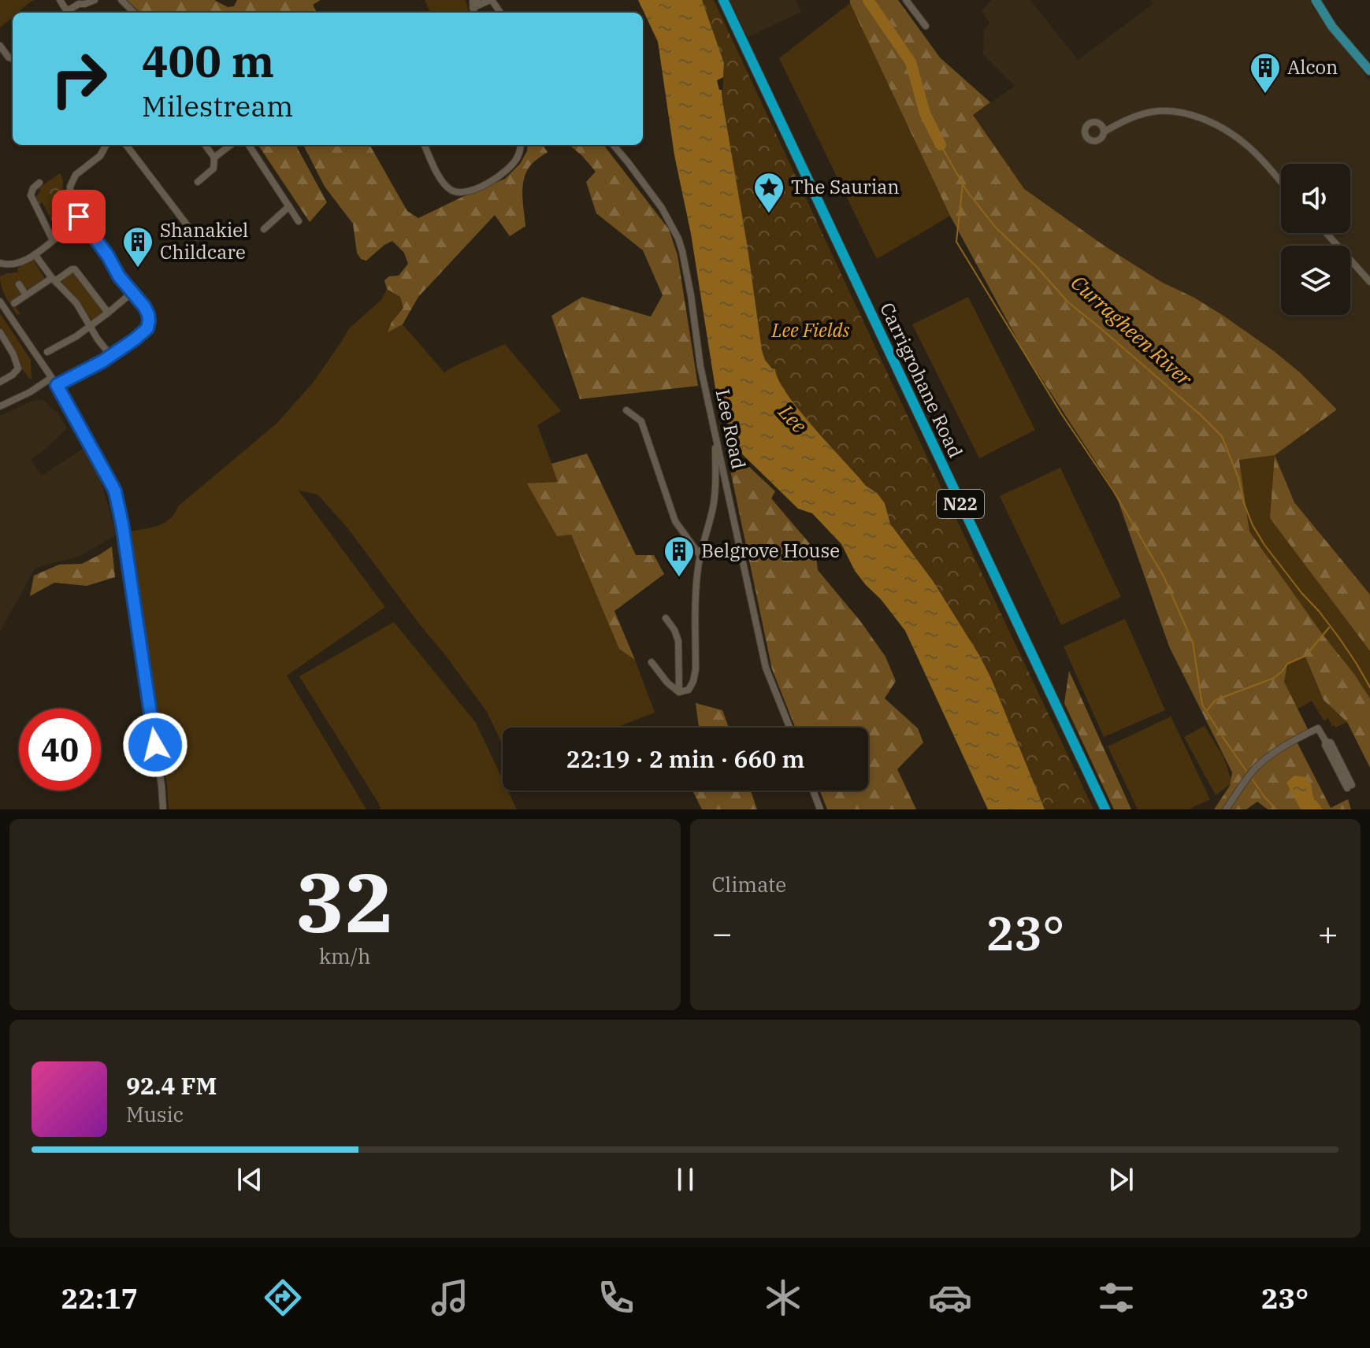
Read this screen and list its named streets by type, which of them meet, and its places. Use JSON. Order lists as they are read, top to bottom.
{
  "streets": {
    "highway": ["Carrigrohane Road", "N22"],
    "street": ["Lee Road"]
  },
  "water": ["Curragheen River", "Lee"],
  "parks": ["Lee Fields"],
  "places": {
    "building": ["Alcon", "Shanakiel Childcare", "Belgrove House"],
    "place": ["The Saurian"]
  },
  "page": {
    "turn": ["400 m", "Milestream"],
    "limit": "40",
    "trip": "22:19 · 2 min · 660 m",
    "tile": [
      ["32", "km/h"],
      "Climate"
    ],
    "heat": ["−", "23°", "+"],
    "song": ["92.4 FM", "Music"],
    "tabs": ["22:17", "23°"]
  }
}
